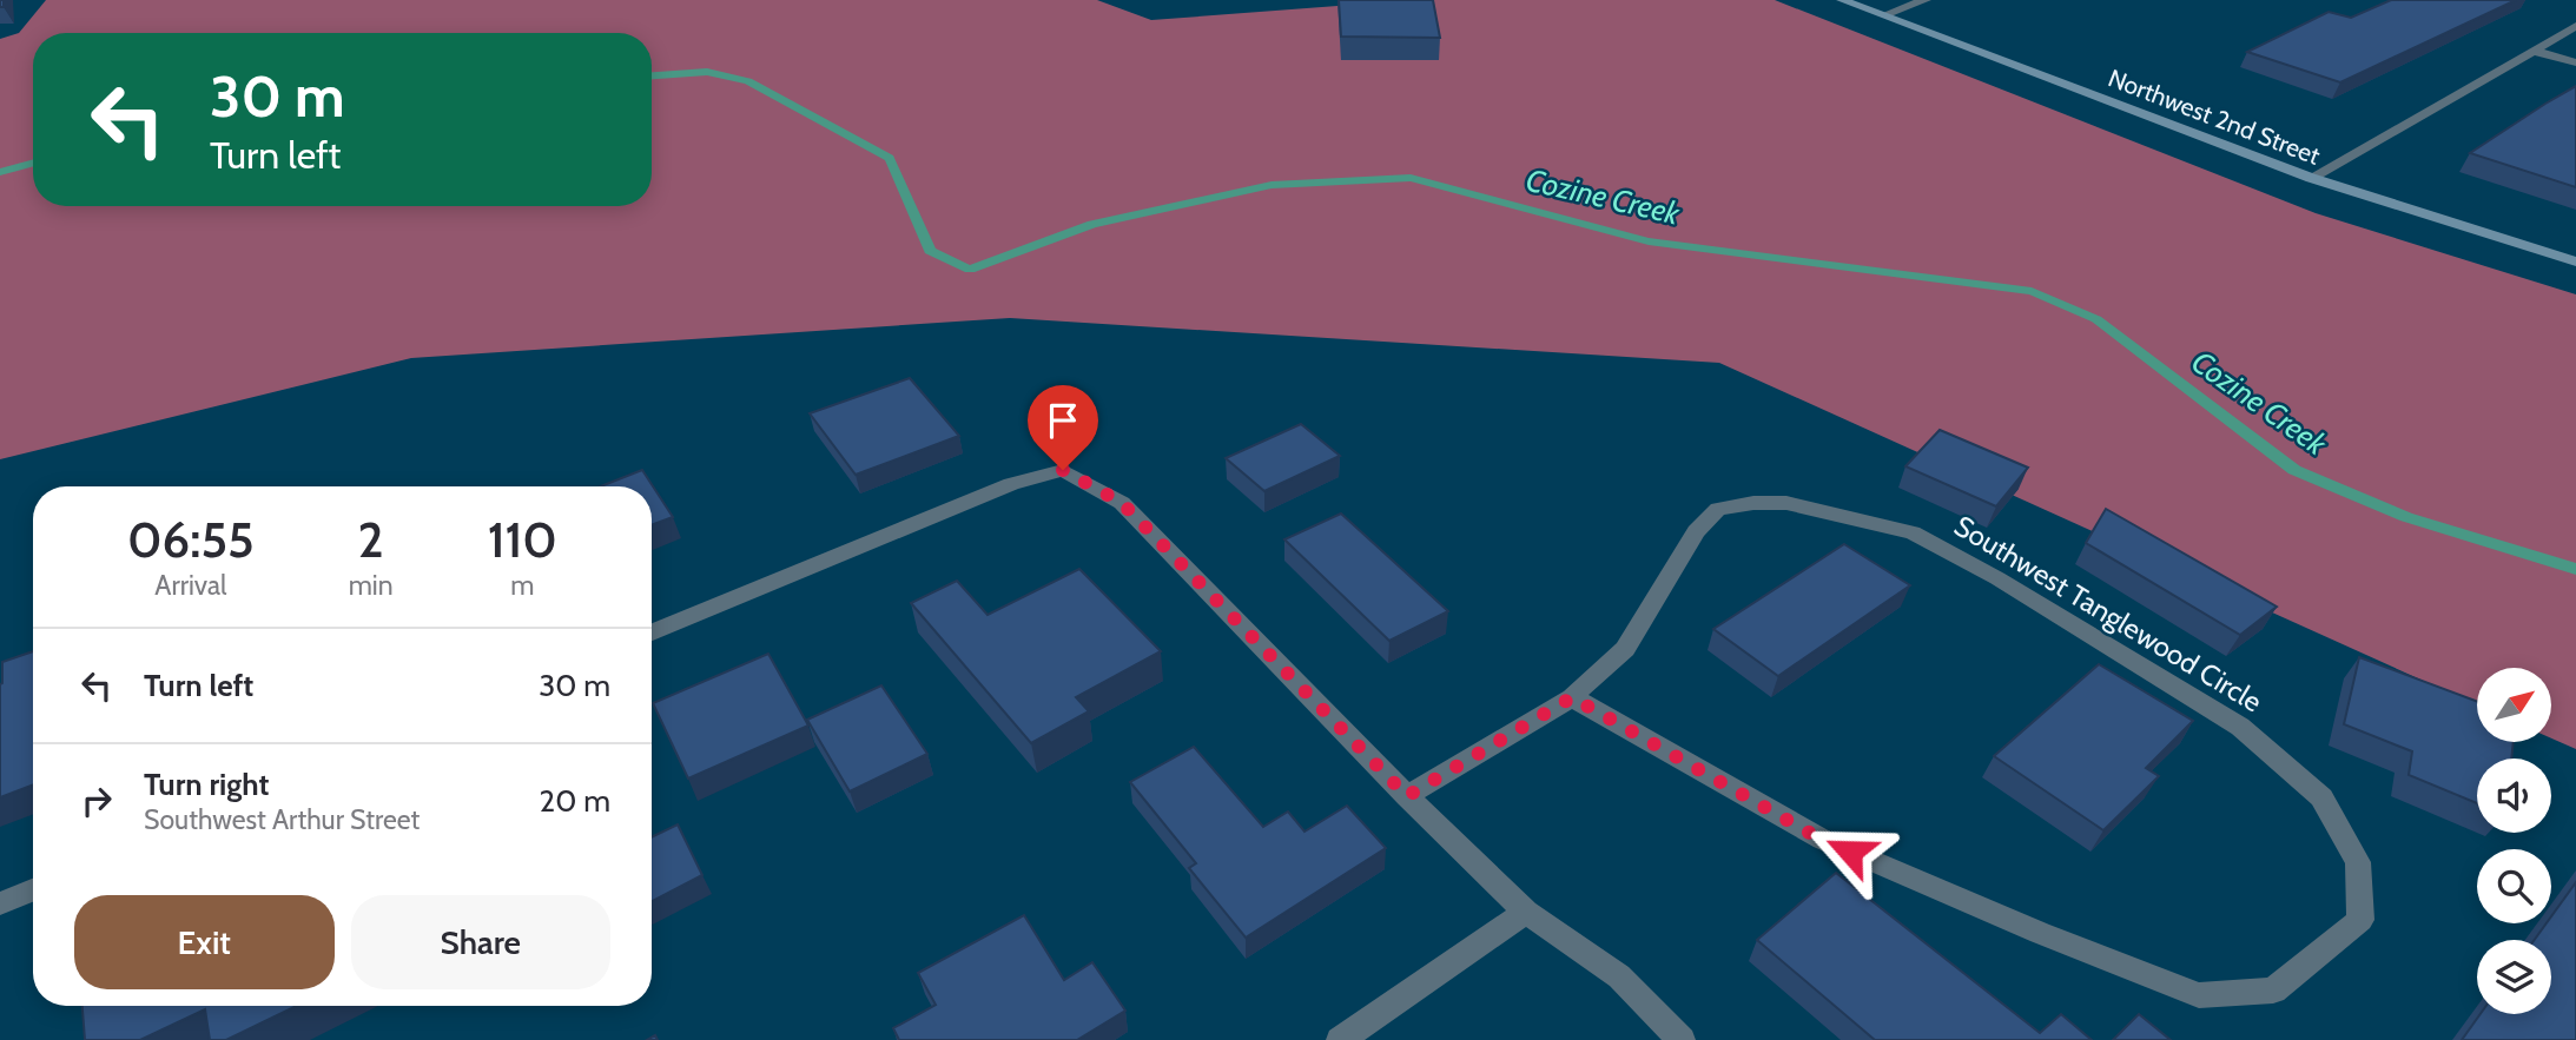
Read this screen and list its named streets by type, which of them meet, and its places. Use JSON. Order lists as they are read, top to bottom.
{
  "streets": {
    "main road": ["Northwest 2nd Street"],
    "street": ["Southwest Tanglewood Circle"]
  },
  "water": ["Cozine Creek"],
  "north": "top right",
  "page": {
    "turn": ["30 m", "Turn left"],
    "eta": [
      "06:55",
      "Arrival",
      "2",
      "min",
      "110",
      "m"
    ],
    "list": [
      {
        "name": "Turn left",
        "value": "30 m"
      },
      {
        "name": "Turn right",
        "note": "Southwest Arthur Street",
        "value": "20 m"
      }
    ],
    "buttons": ["Exit", "Share"]
  }
}
